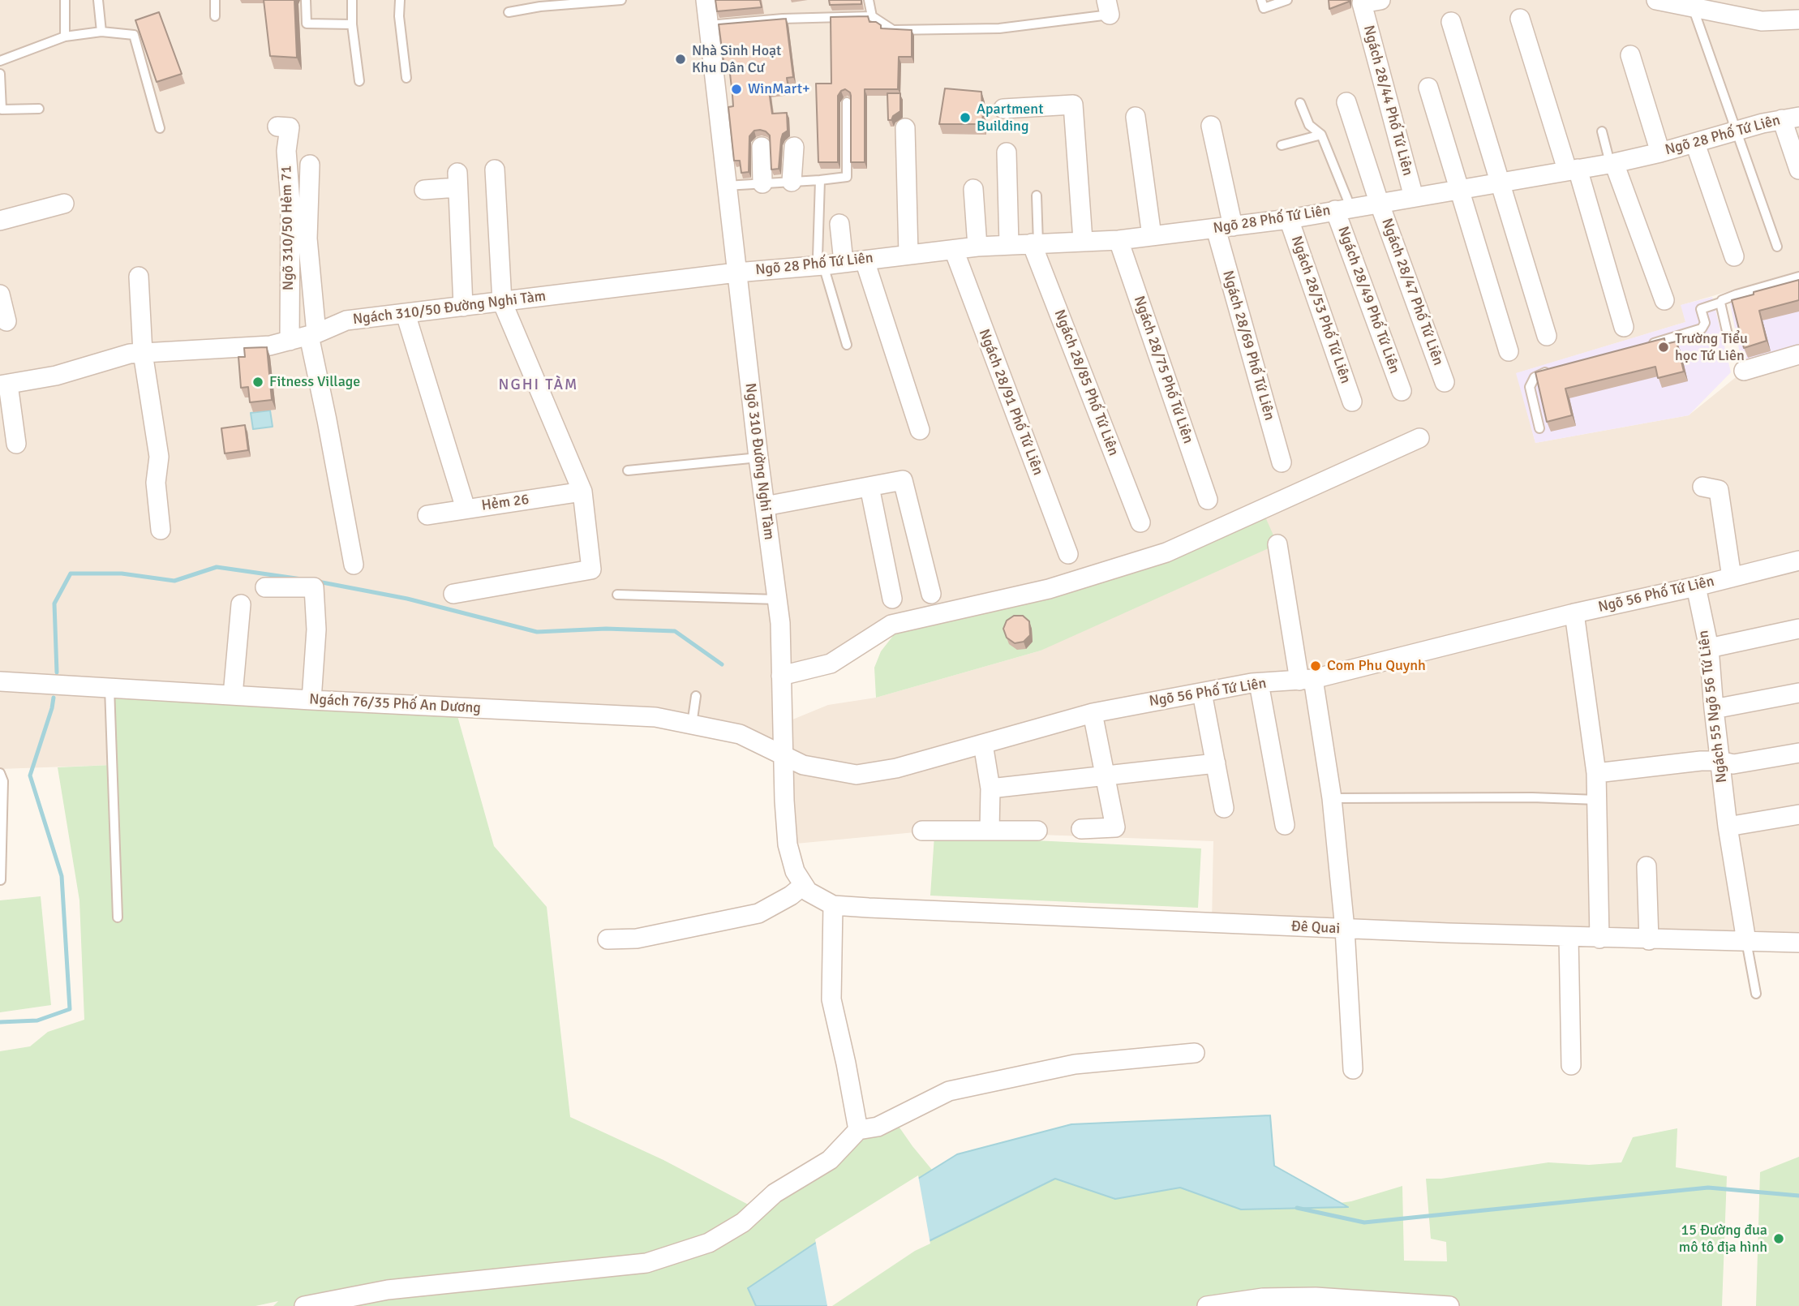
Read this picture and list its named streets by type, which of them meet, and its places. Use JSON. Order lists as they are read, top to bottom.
{
  "streets": {
    "street": [
      "Ngách 28/44 Phố Tứ Liên",
      "Ngõ 28 Phố Tứ Liên",
      "Ngõ 310/50 Hẻm 71",
      "Ngách 28/47 Phố Tứ Liên",
      "Ngách 28/49 Phố Tứ Liên",
      "Ngách 310/50 Đường Nghi Tàm",
      "Ngách 28/53 Phố Tứ Liên",
      "Ngách 28/69 Phố Tứ Liên",
      "Ngách 28/75 Phố Tứ Liên",
      "Ngách 28/85 Phố Tứ Liên",
      "Ngách 28/91 Phố Tứ Liên",
      "Ngõ 310 Đường Nghi Tàm",
      "Hẻm 26",
      "Ngõ 56 Phố Tứ Liên",
      "Ngách 76/35 Phố An Dương",
      "Ngách 55 Ngõ 56 Tứ Liên",
      "Đê Quai"
    ]
  },
  "crossings": [
    ["Ngách 28/44 Phố Tứ Liên", "Ngõ 28 Phố Tứ Liên"],
    ["Ngõ 28 Phố Tứ Liên", "Ngách 28/47 Phố Tứ Liên"],
    ["Ngõ 28 Phố Tứ Liên", "Ngách 28/49 Phố Tứ Liên"],
    ["Ngõ 28 Phố Tứ Liên", "Ngách 310/50 Đường Nghi Tàm"],
    ["Ngõ 28 Phố Tứ Liên", "Ngách 28/53 Phố Tứ Liên"],
    ["Ngõ 28 Phố Tứ Liên", "Ngách 28/69 Phố Tứ Liên"],
    ["Ngõ 28 Phố Tứ Liên", "Ngách 28/75 Phố Tứ Liên"],
    ["Ngõ 28 Phố Tứ Liên", "Ngách 28/85 Phố Tứ Liên"],
    ["Ngõ 28 Phố Tứ Liên", "Ngách 28/91 Phố Tứ Liên"],
    ["Ngõ 28 Phố Tứ Liên", "Ngõ 310 Đường Nghi Tàm"],
    ["Ngõ 310/50 Hẻm 71", "Ngách 310/50 Đường Nghi Tàm"],
    ["Ngách 310/50 Đường Nghi Tàm", "Ngõ 310 Đường Nghi Tàm"],
    ["Ngõ 310 Đường Nghi Tàm", "Ngõ 56 Phố Tứ Liên"],
    ["Ngõ 310 Đường Nghi Tàm", "Ngách 76/35 Phố An Dương"],
    ["Ngõ 310 Đường Nghi Tàm", "Đê Quai"],
    ["Ngõ 56 Phố Tứ Liên", "Ngách 76/35 Phố An Dương"],
    ["Ngõ 56 Phố Tứ Liên", "Ngách 55 Ngõ 56 Tứ Liên"],
    ["Ngách 55 Ngõ 56 Tứ Liên", "Đê Quai"]
  ],
  "districts": ["NGHI TÀM"],
  "places": [
    "Nhà Sinh Hoạt Khu Dân Cư",
    "WinMart+",
    "Apartment Building",
    "Trường Tiểu học Tứ Liên",
    "Fitness Village",
    "Com Phu Quynh",
    "15 Đường đua mô tô địa hình"
  ]
}
